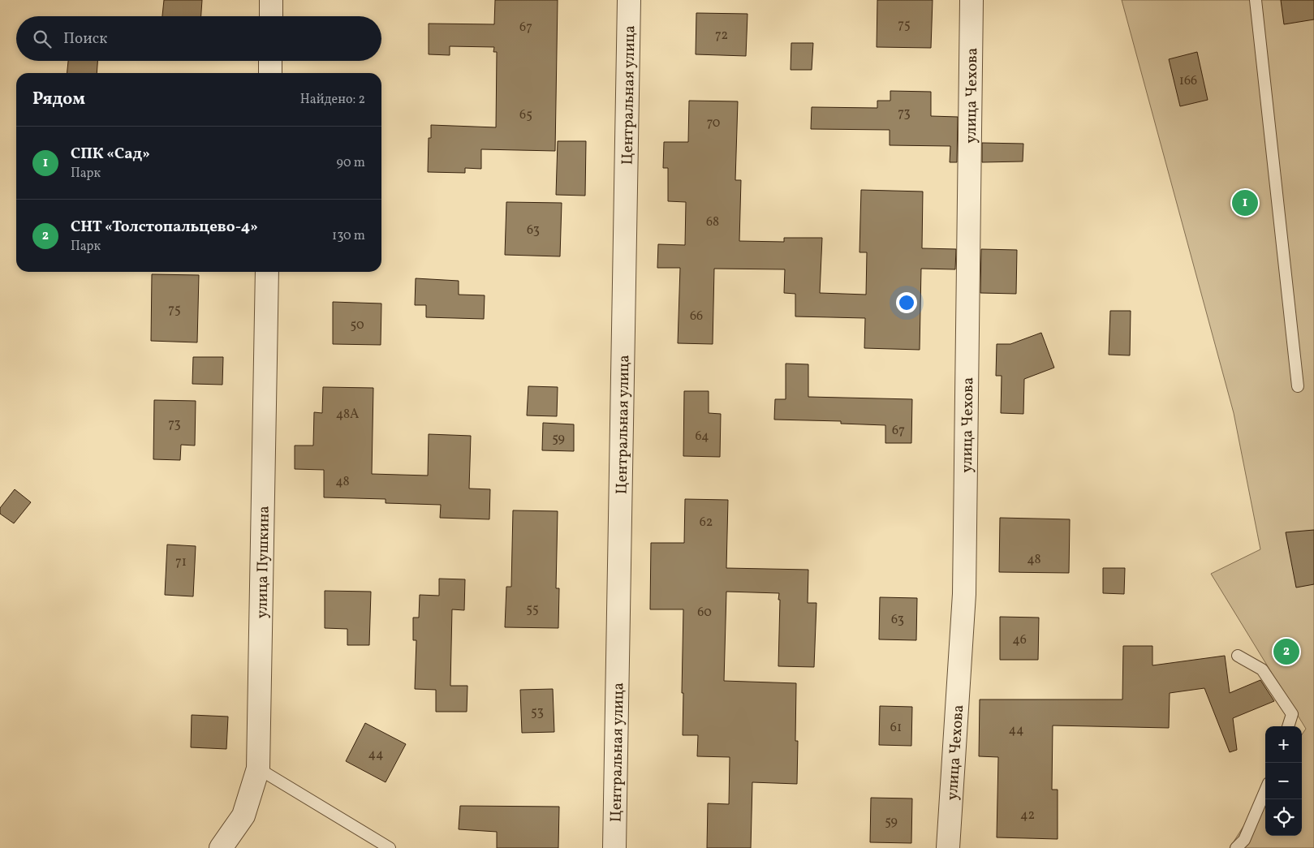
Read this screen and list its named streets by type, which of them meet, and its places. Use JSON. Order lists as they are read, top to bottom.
{
  "streets": {
    "street": ["Центральная улица", "улица Чехова", "улица Пушкина"]
  },
  "house_numbers": [
    "75",
    "67",
    "72",
    "166",
    "73",
    "65",
    "70",
    "68",
    "63",
    "75",
    "66",
    "50",
    "48А",
    "73",
    "67",
    "64",
    "59",
    "48",
    "62",
    "48",
    "71",
    "55",
    "60",
    "63",
    "46",
    "53",
    "61",
    "44",
    "44",
    "42",
    "59"
  ],
  "page": {
    "search": "Поиск",
    "heading": ["Рядом", "Найдено: 2"],
    "list": [
      {
        "mark": "1",
        "name": "СПК «Сад»",
        "note": "Парк",
        "value": "90 m"
      },
      {
        "mark": "2",
        "name": "СНТ «Толстопальцево-4»",
        "note": "Парк",
        "value": "130 m"
      }
    ],
    "pins": ["1", "2"],
    "map_buttons": ["+", "−"]
  }
}
